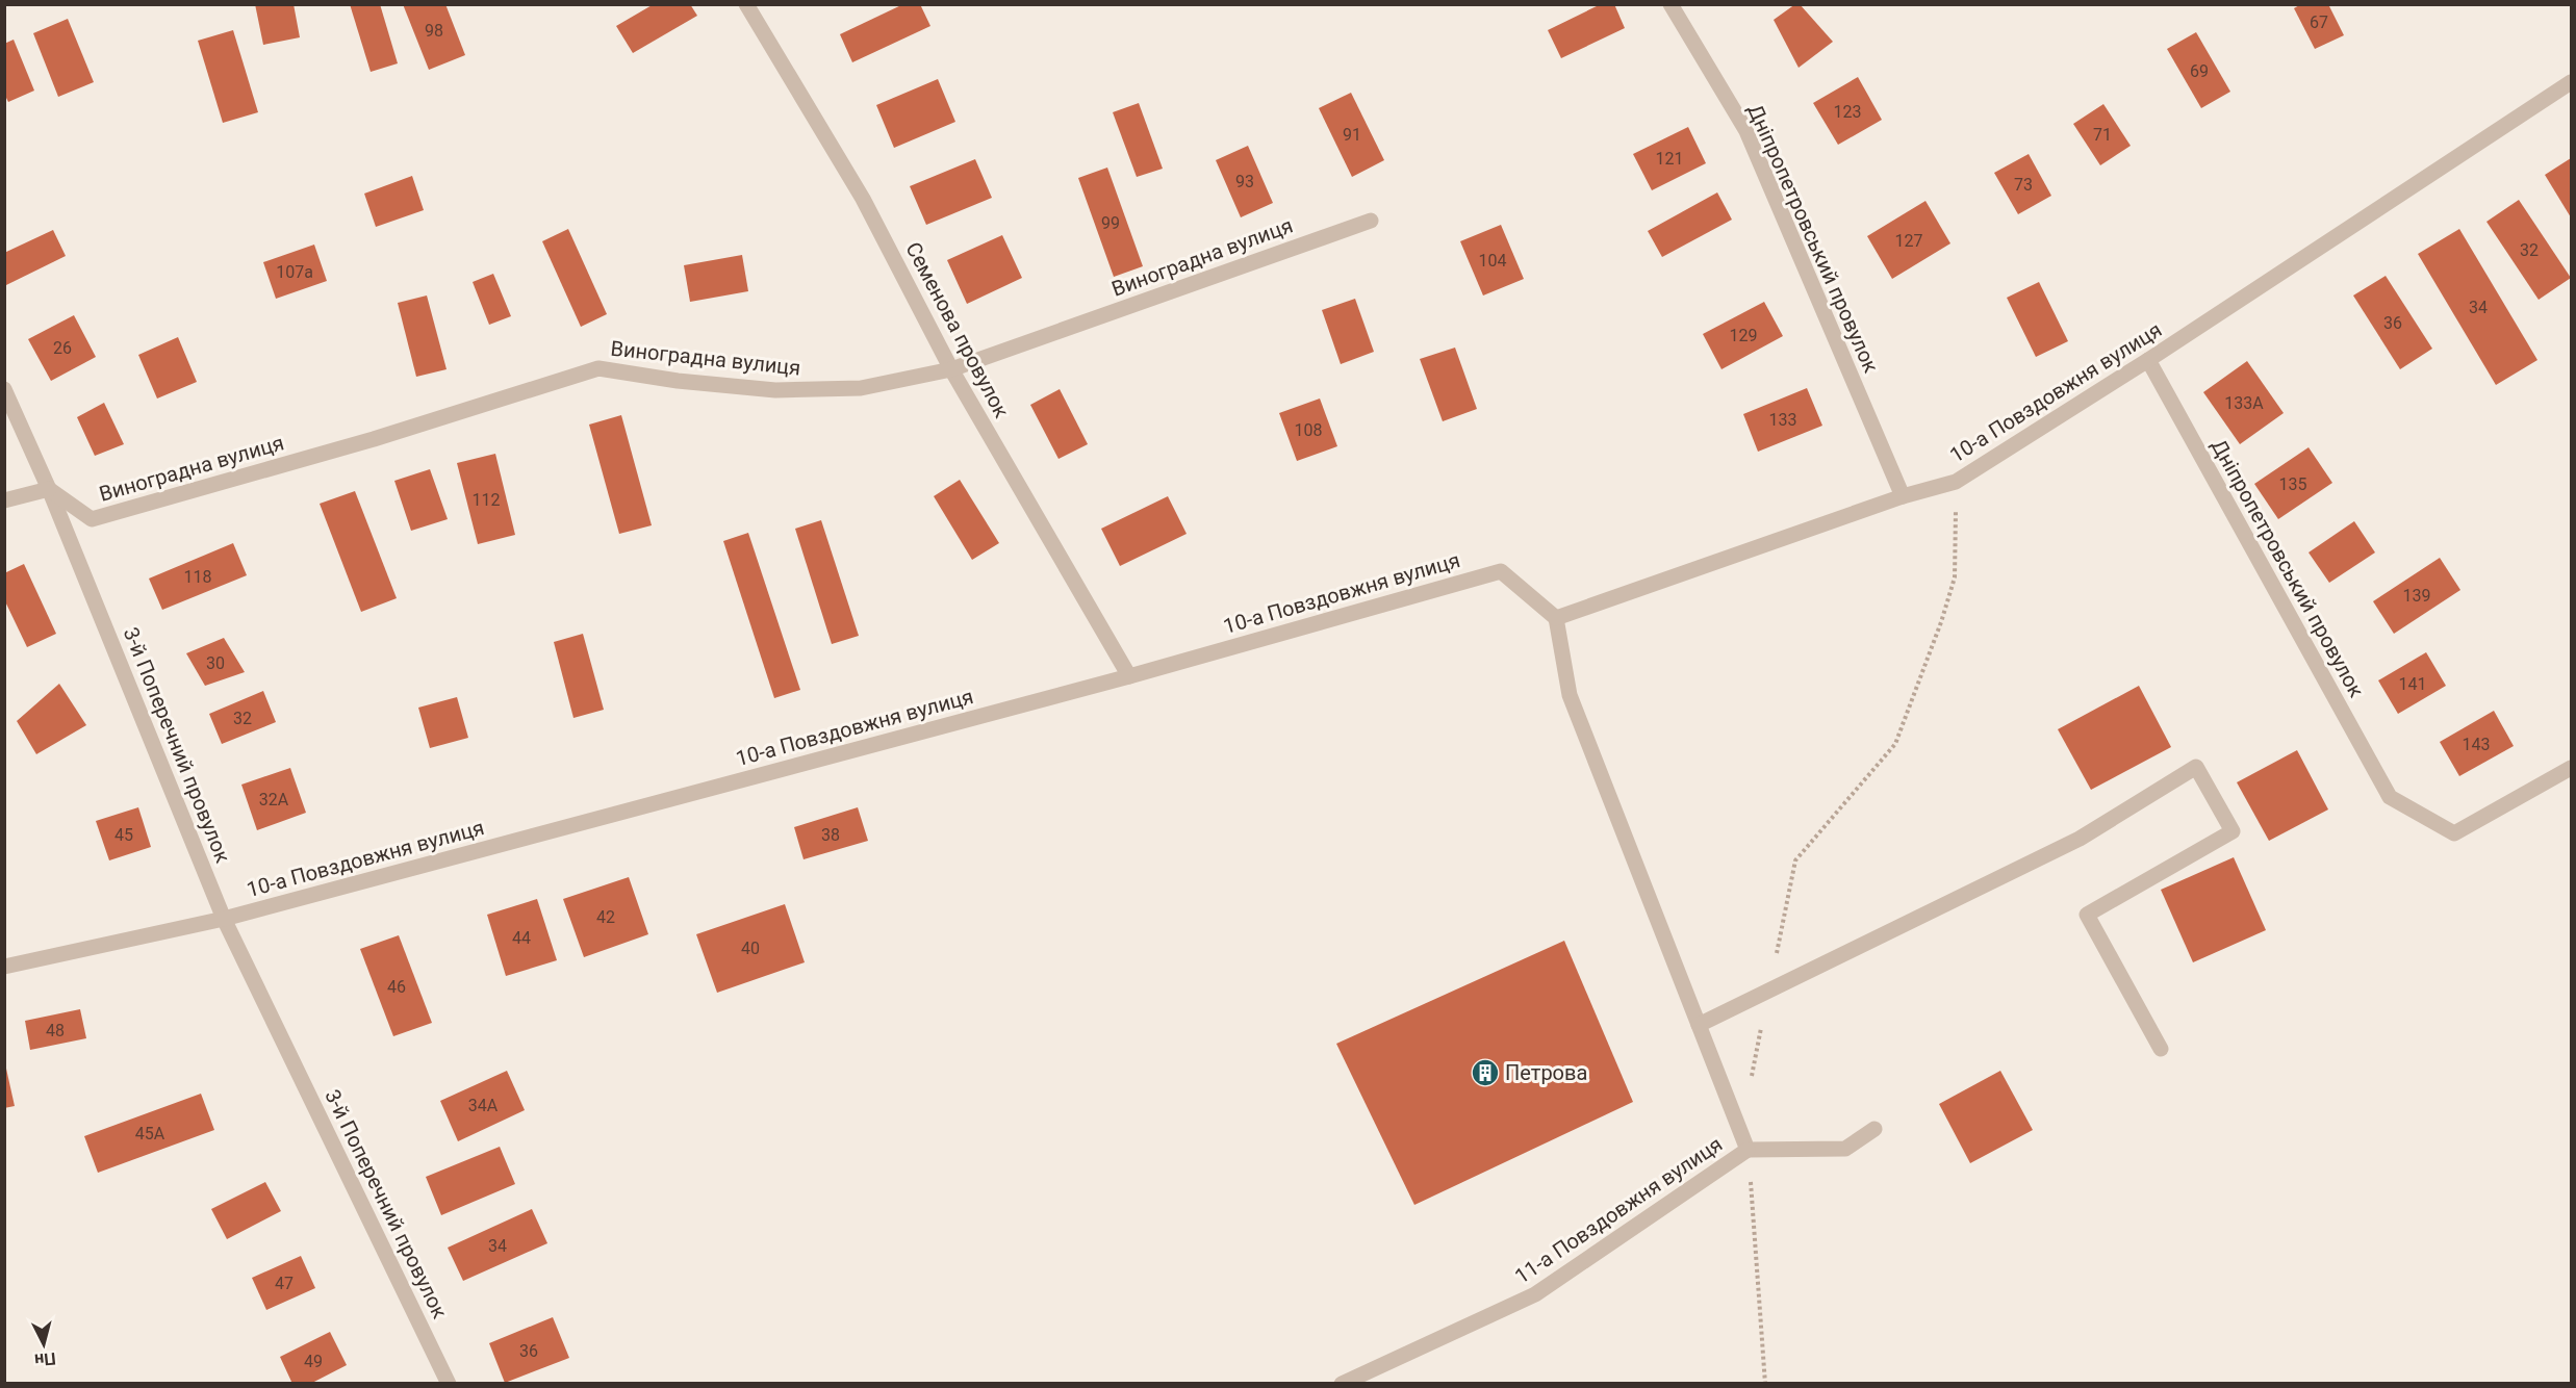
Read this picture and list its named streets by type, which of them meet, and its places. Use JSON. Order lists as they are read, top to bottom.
{
  "streets": {
    "street": [
      "Дніпропетровський провулок",
      "Виноградна вулиця",
      "Семенова провулок",
      "10-а Повздовжня вулиця",
      "3-й Поперечний провулок",
      "11-а Повздовжня вулиця"
    ]
  },
  "crossings": [
    ["Дніпропетровський провулок", "10-а Повздовжня вулиця"],
    ["Виноградна вулиця", "Семенова провулок"],
    ["Виноградна вулиця", "3-й Поперечний провулок"],
    ["Семенова провулок", "10-а Повздовжня вулиця"],
    ["10-а Повздовжня вулиця", "3-й Поперечний провулок"]
  ],
  "places": {
    "building": ["Петрова"]
  },
  "house_numbers": [
    "67",
    "98",
    "69",
    "123",
    "91",
    "71",
    "121",
    "93",
    "73",
    "99",
    "127",
    "32",
    "104",
    "107а",
    "34",
    "36",
    "129",
    "26",
    "133А",
    "133",
    "108",
    "135",
    "112",
    "118",
    "139",
    "30",
    "141",
    "32",
    "143",
    "32А",
    "45",
    "38",
    "42",
    "44",
    "40",
    "46",
    "48",
    "34А",
    "45А",
    "34",
    "47",
    "36",
    "49"
  ],
  "north": "bottom"
}
